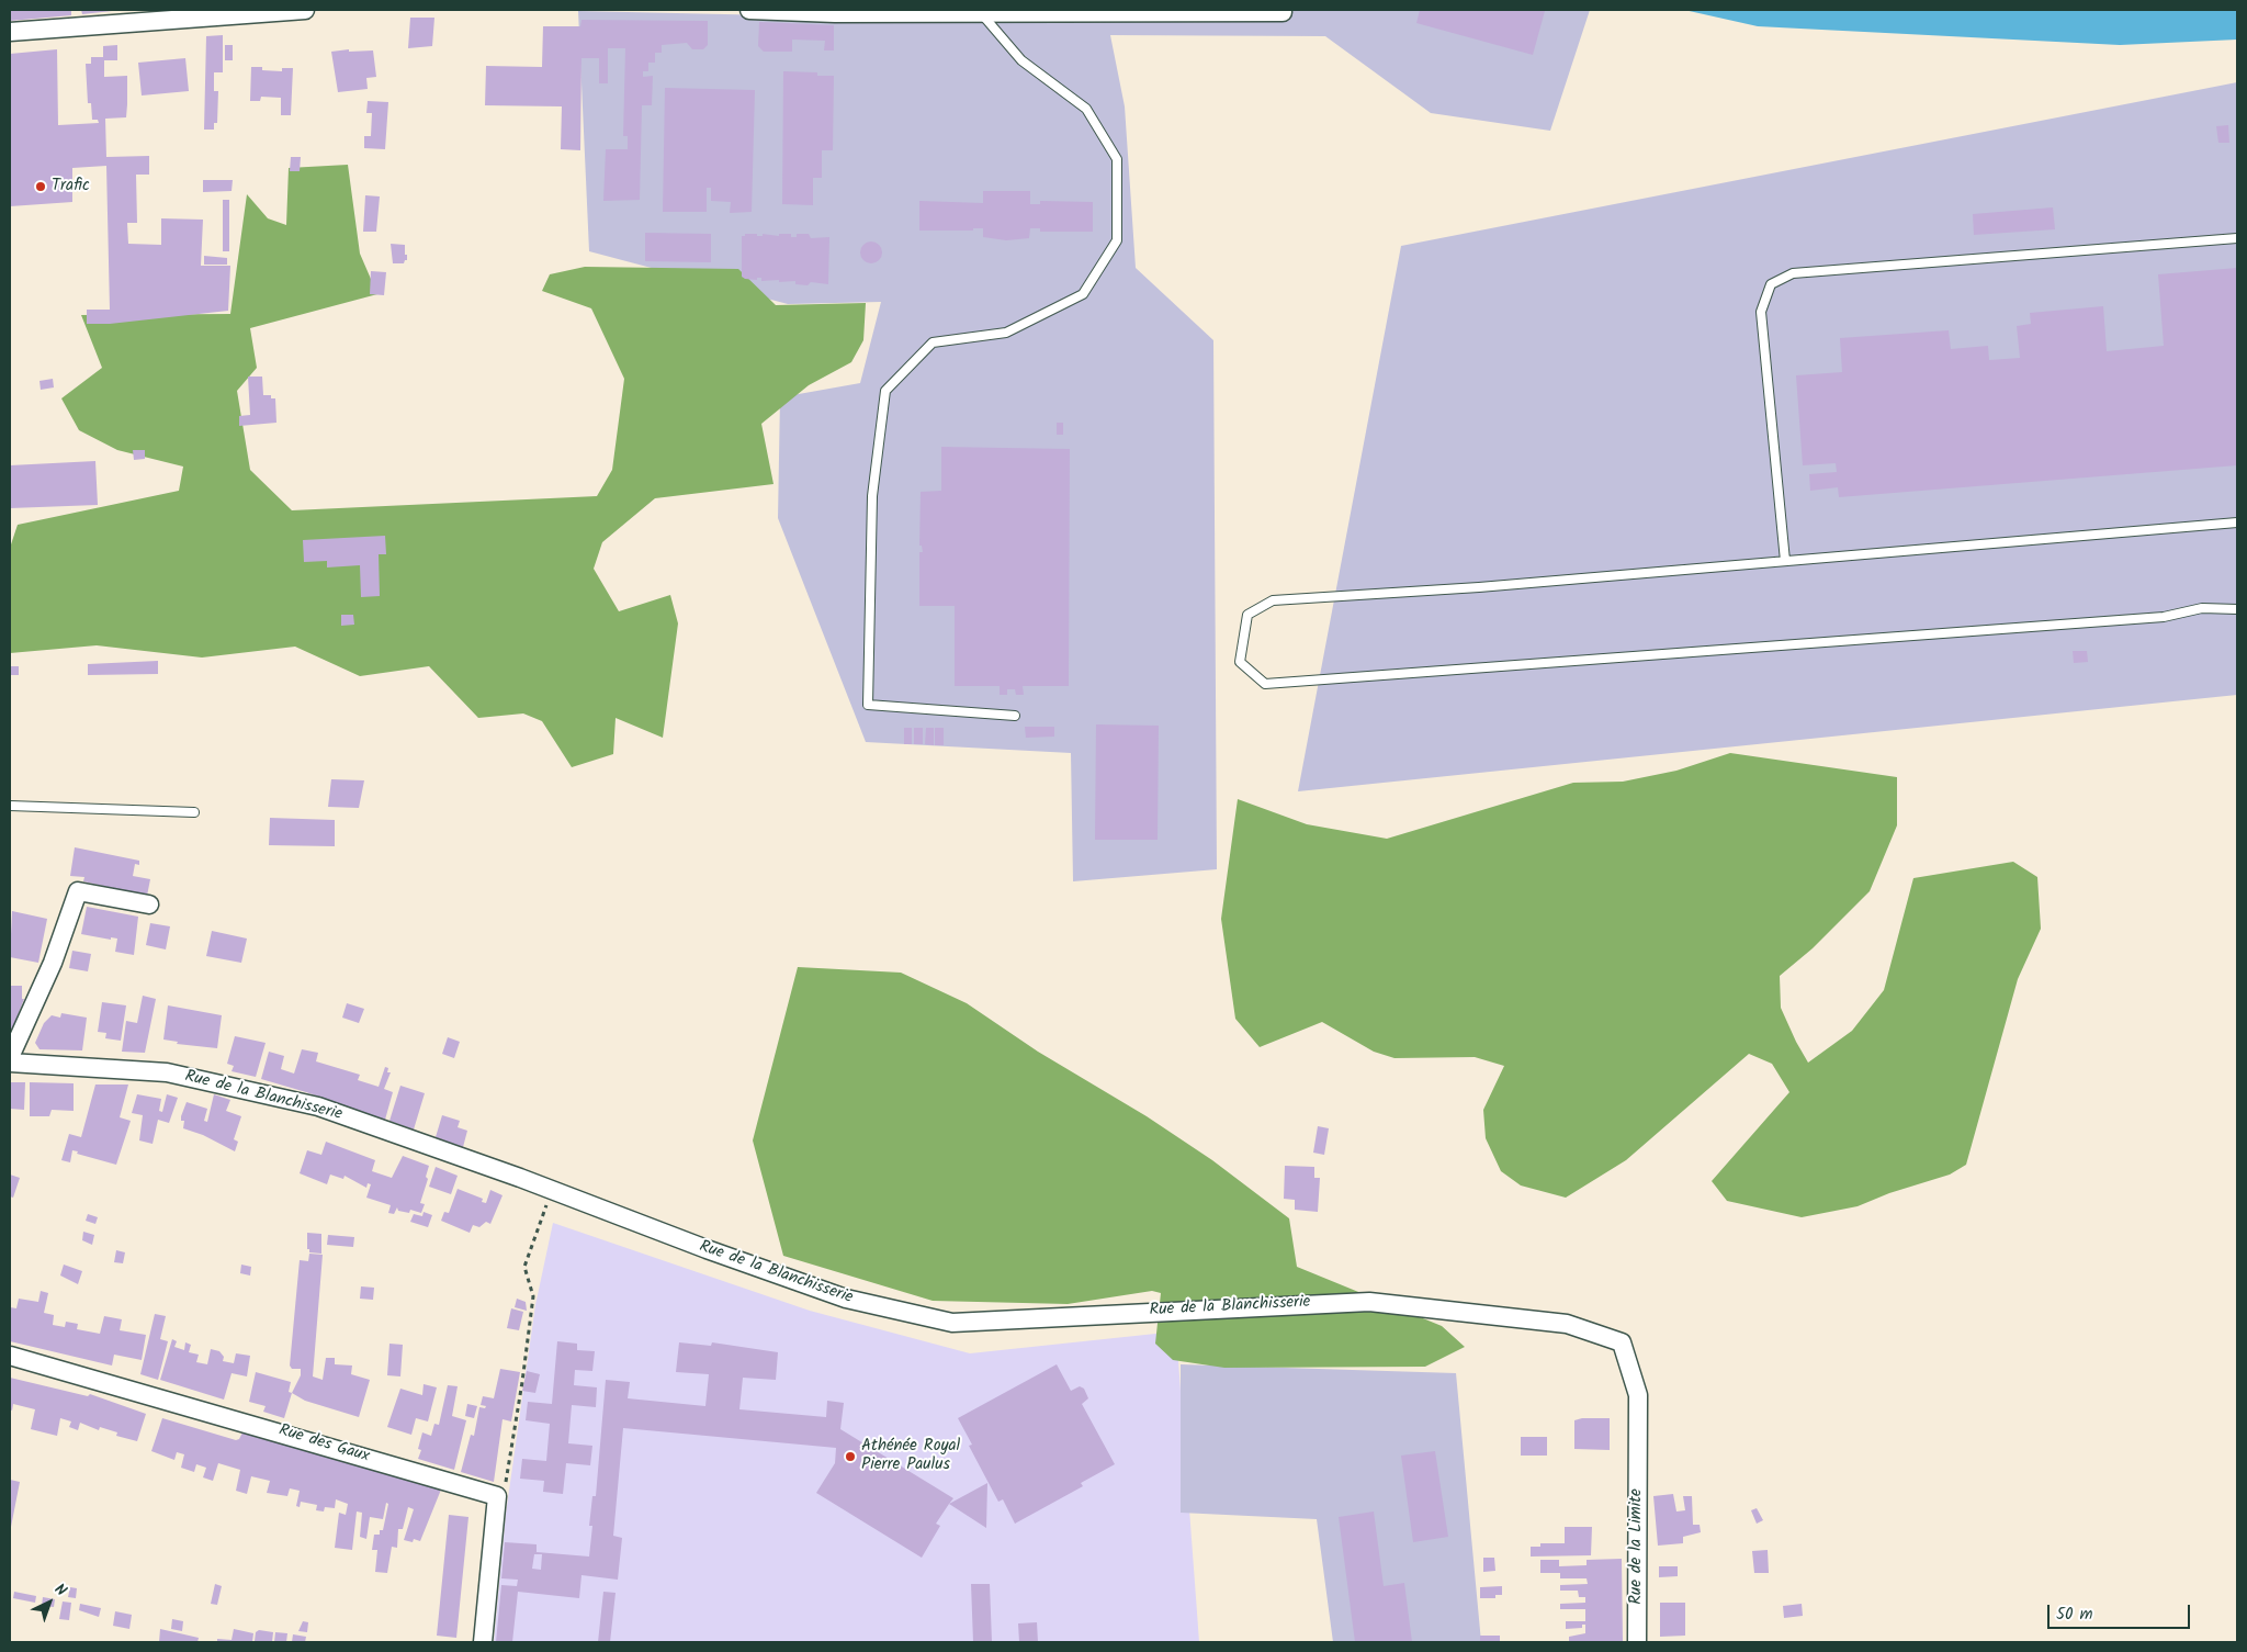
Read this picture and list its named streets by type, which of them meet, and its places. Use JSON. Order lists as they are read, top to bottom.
{
  "streets": {
    "street": ["Rue de la Blanchisserie", "Rue des Gaux", "Rue de la Limite"]
  },
  "crossings": [
    ["Rue de la Blanchisserie", "Rue de la Limite"]
  ],
  "places": ["Trafic", "Athénée Royal Pierre Paulus"],
  "scale_bar": "50 m",
  "north": "top right"
}
